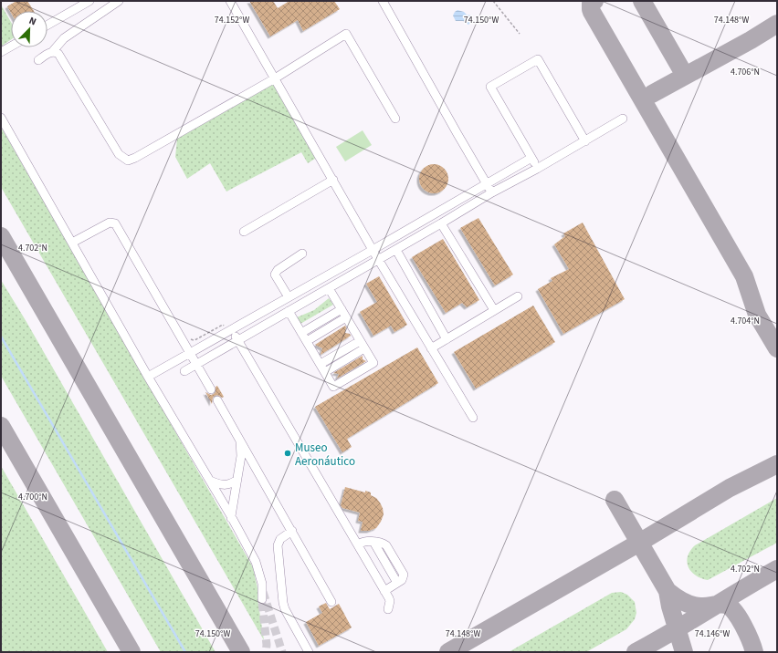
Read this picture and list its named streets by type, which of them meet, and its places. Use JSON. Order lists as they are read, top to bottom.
{
  "places": ["Museo Aeronáutico"],
  "north": "top right",
  "coordinates": [
    "74.152°W",
    "74.150°W",
    "74.148°W",
    "4.706°N",
    "4.702°N",
    "4.704°N",
    "4.700°N",
    "74.146°W"
  ]
}
